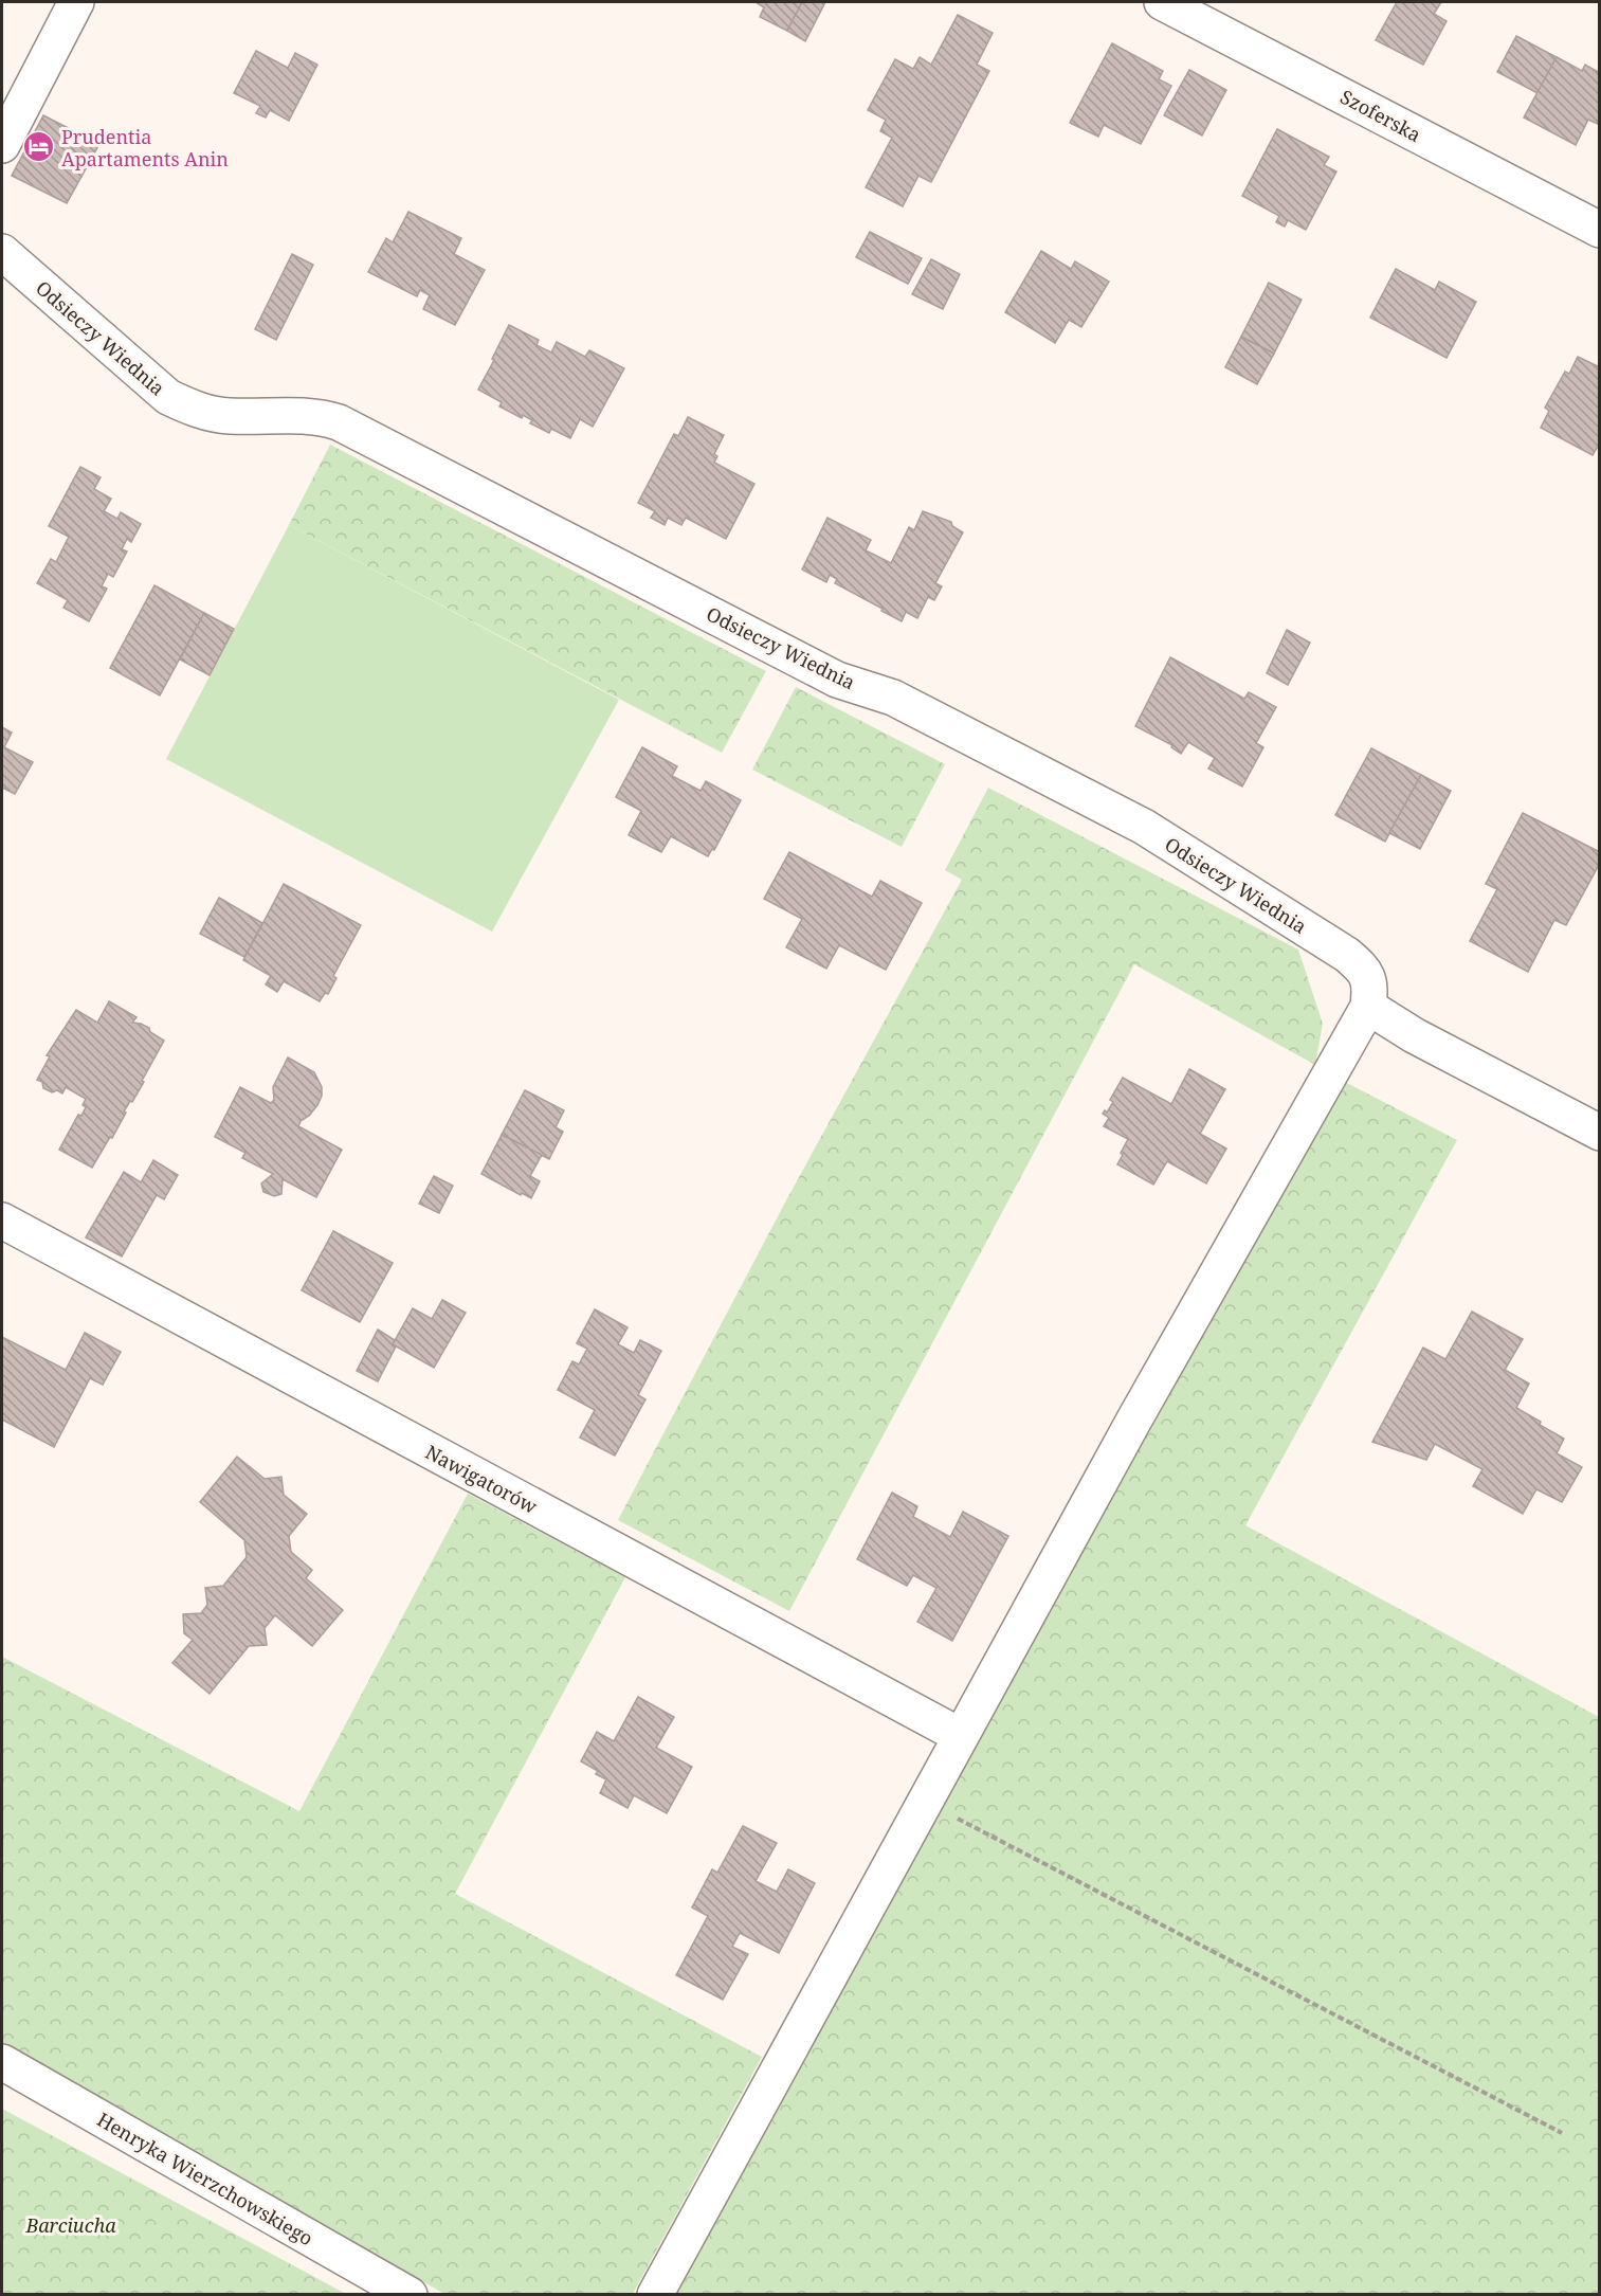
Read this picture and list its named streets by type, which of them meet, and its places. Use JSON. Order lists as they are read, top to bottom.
{
  "streets": {
    "street": [
      "Szoferska",
      "Odsieczy Wiednia",
      "Nawigatorów",
      "Henryka Wierzchowskiego"
    ]
  },
  "parks": ["Barciucha"],
  "places": {
    "hotel": ["Prudentia Apartaments Anin"]
  }
}
